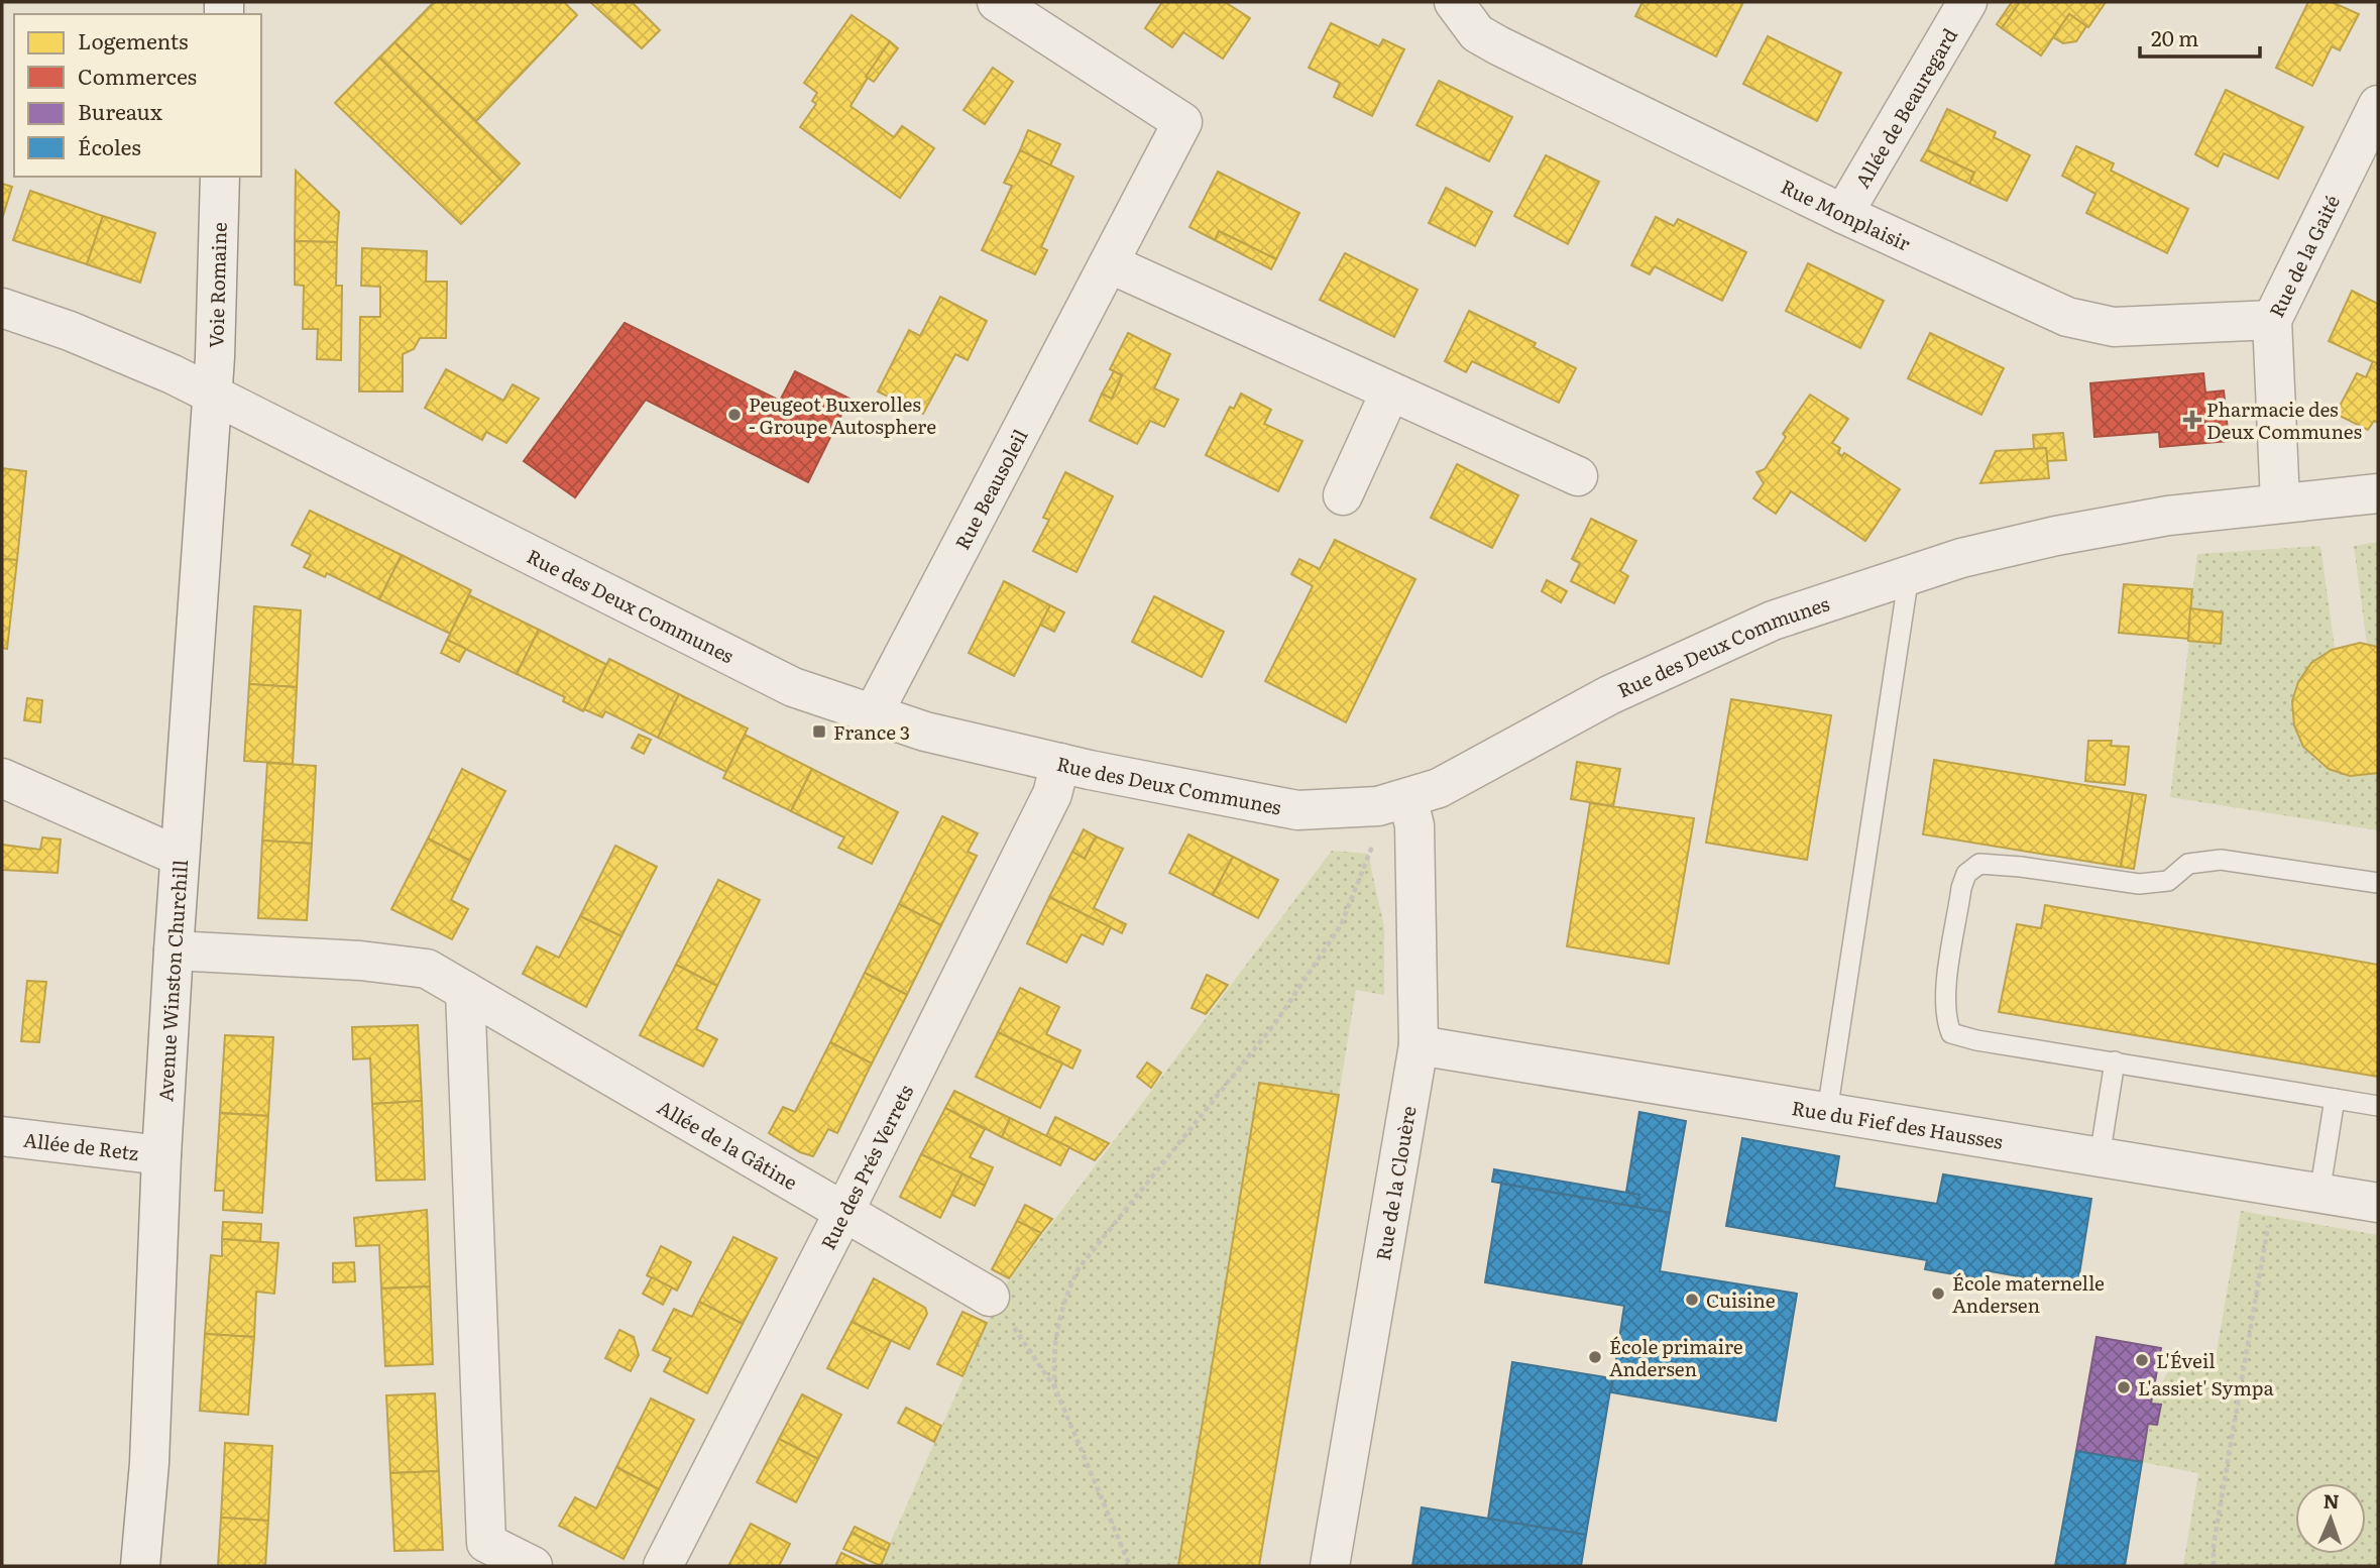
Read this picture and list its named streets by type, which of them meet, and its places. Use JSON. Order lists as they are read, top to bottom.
{
  "streets": {
    "street": [
      "Allée de Beauregard",
      "Rue Monplaisir",
      "Rue de la Gaité",
      "Voie Romaine",
      "Rue Beausoleil",
      "Rue des Deux Communes",
      "Avenue Winston Churchill",
      "Rue du Fief des Hausses",
      "Allée de la Gâtine",
      "Allée de Retz",
      "Rue des Prés Verrets",
      "Rue de la Clouère"
    ]
  },
  "crossings": [
    ["Allée de Beauregard", "Rue Monplaisir"],
    ["Rue Monplaisir", "Rue de la Gaité"],
    ["Rue de la Gaité", "Rue des Deux Communes"],
    ["Voie Romaine", "Rue des Deux Communes"],
    ["Voie Romaine", "Avenue Winston Churchill"],
    ["Rue Beausoleil", "Rue des Deux Communes"],
    ["Rue des Deux Communes", "Avenue Winston Churchill"],
    ["Rue des Deux Communes", "Rue des Prés Verrets"],
    ["Rue des Deux Communes", "Rue de la Clouère"],
    ["Avenue Winston Churchill", "Allée de la Gâtine"],
    ["Avenue Winston Churchill", "Allée de Retz"],
    ["Rue du Fief des Hausses", "Rue de la Clouère"],
    ["Allée de la Gâtine", "Rue des Prés Verrets"]
  ],
  "places": {
    "other": [
      "Peugeot Buxerolles - Groupe Autosphere",
      "École maternelle Andersen",
      "Cuisine",
      "École primaire Andersen",
      "L'Éveil",
      "L'assiet' Sympa"
    ],
    "health": ["Pharmacie des Deux Communes"],
    "transit": ["France 3"]
  },
  "legend": [
    "Logements",
    "Commerces",
    "Bureaux",
    "Écoles"
  ],
  "scale_bar": "20 m",
  "north": "top"
}
